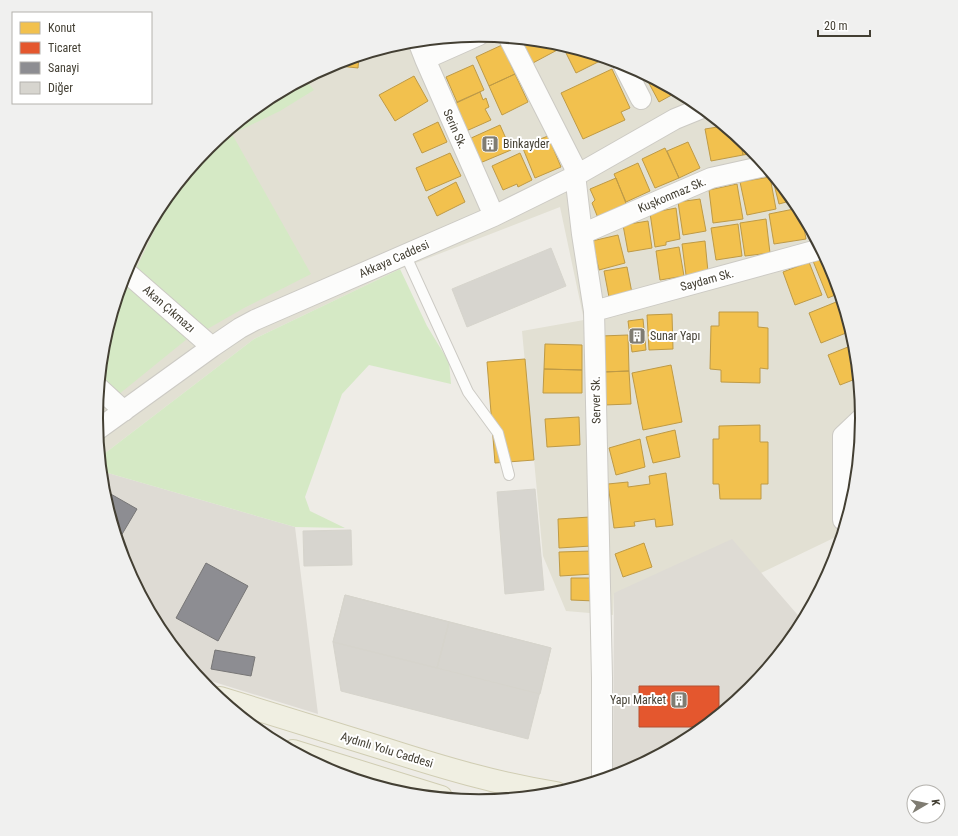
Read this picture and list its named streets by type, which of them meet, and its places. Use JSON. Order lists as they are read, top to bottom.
{
  "streets": {
    "main road": ["Aydınlı Yolu Caddesi"],
    "street": [
      "Serin Sk.",
      "Kuşkonmaz Sk.",
      "Akkaya Caddesi",
      "Saydam Sk.",
      "Akan Çıkmazı",
      "Server Sk."
    ]
  },
  "crossings": [
    ["Serin Sk.", "Akkaya Caddesi"],
    ["Kuşkonmaz Sk.", "Server Sk."],
    ["Akkaya Caddesi", "Akan Çıkmazı"],
    ["Akkaya Caddesi", "Server Sk."],
    ["Saydam Sk.", "Server Sk."]
  ],
  "places": {
    "building": ["Binkayder", "Sunar Yapı", "Yapı Market"]
  },
  "legend": [
    "Konut",
    "Ticaret",
    "Sanayi",
    "Diğer"
  ],
  "scale_bar": "20 m",
  "north": "right"
}
